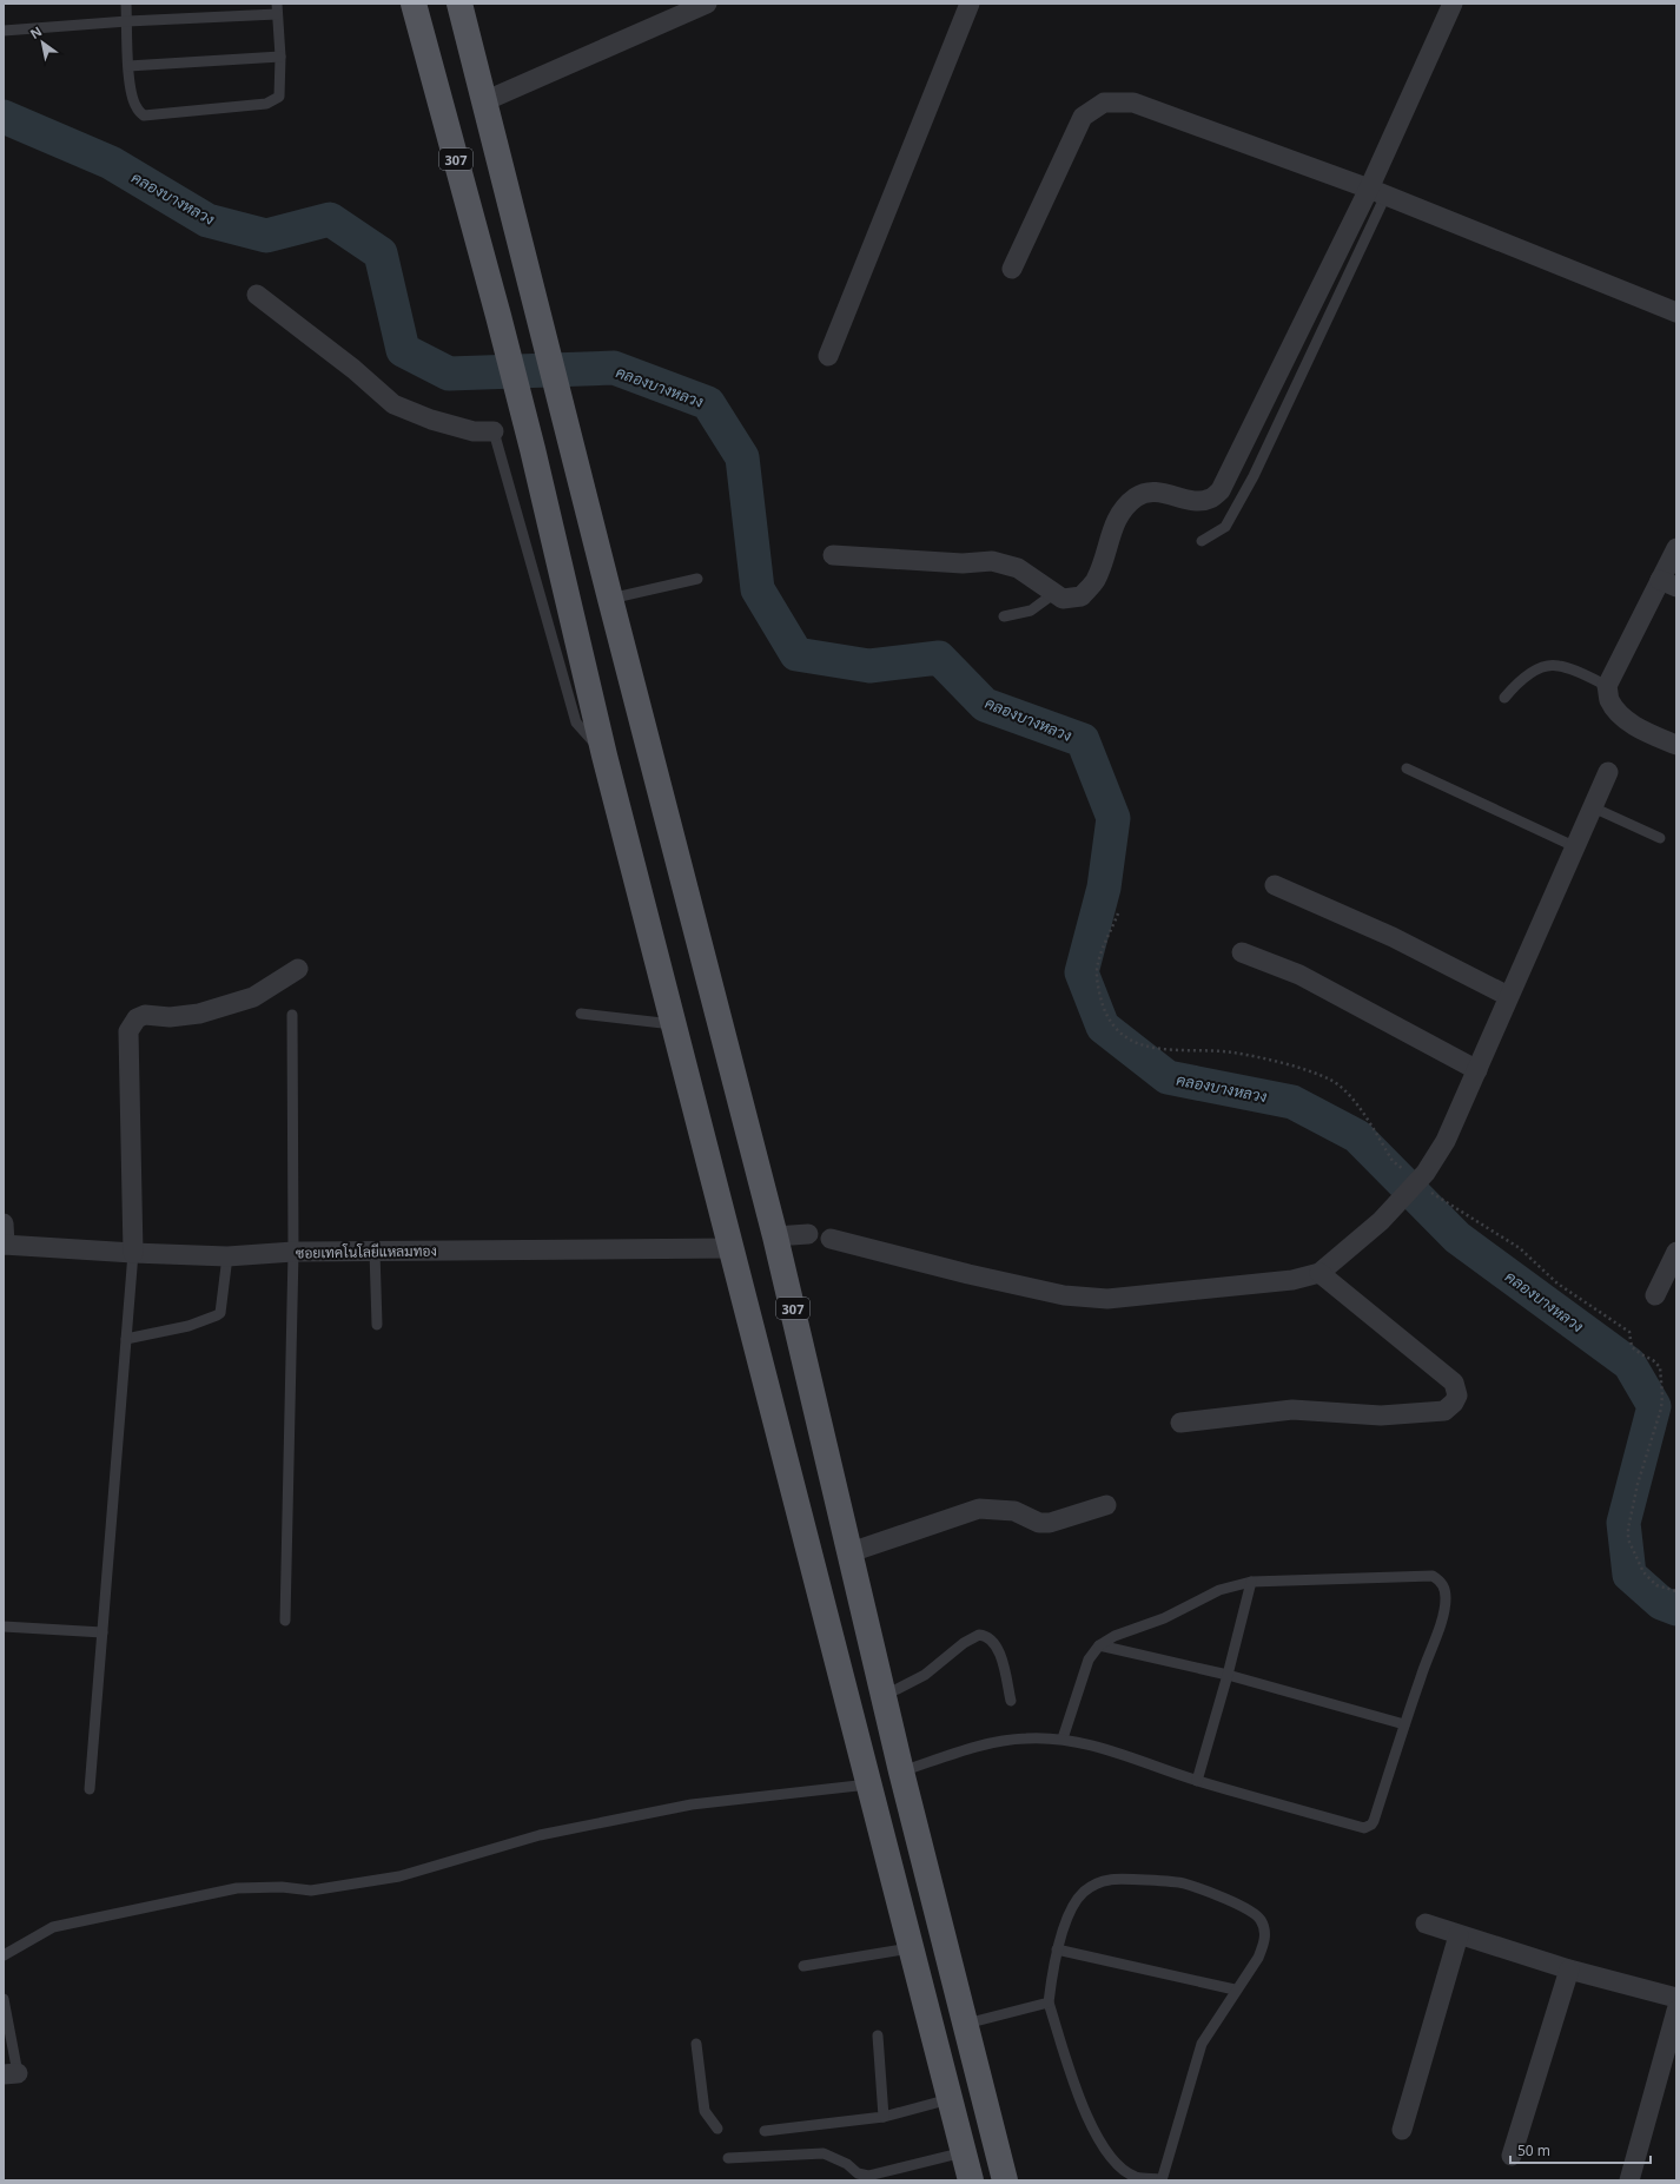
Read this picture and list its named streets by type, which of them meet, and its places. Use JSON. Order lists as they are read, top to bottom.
{
  "streets": {
    "main road": ["307"],
    "street": ["ซอยเทคโนโลยีแหลมทอง"]
  },
  "crossings": [
    ["307", "ซอยเทคโนโลยีแหลมทอง"]
  ],
  "water": ["คลองบางหลวง"],
  "scale_bar": "50 m",
  "north": "top left"
}
